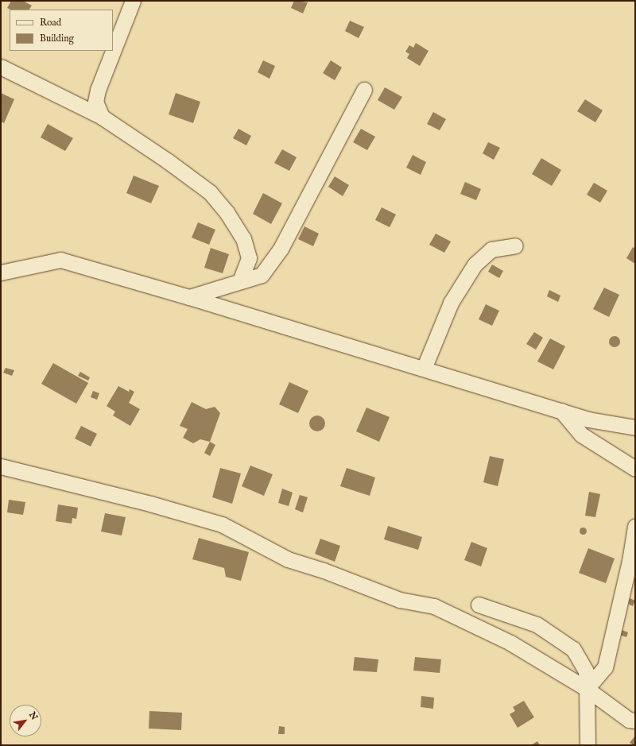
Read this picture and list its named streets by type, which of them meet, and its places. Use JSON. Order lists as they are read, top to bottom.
{
  "legend": ["Road", "Building"],
  "north": "top right"
}
